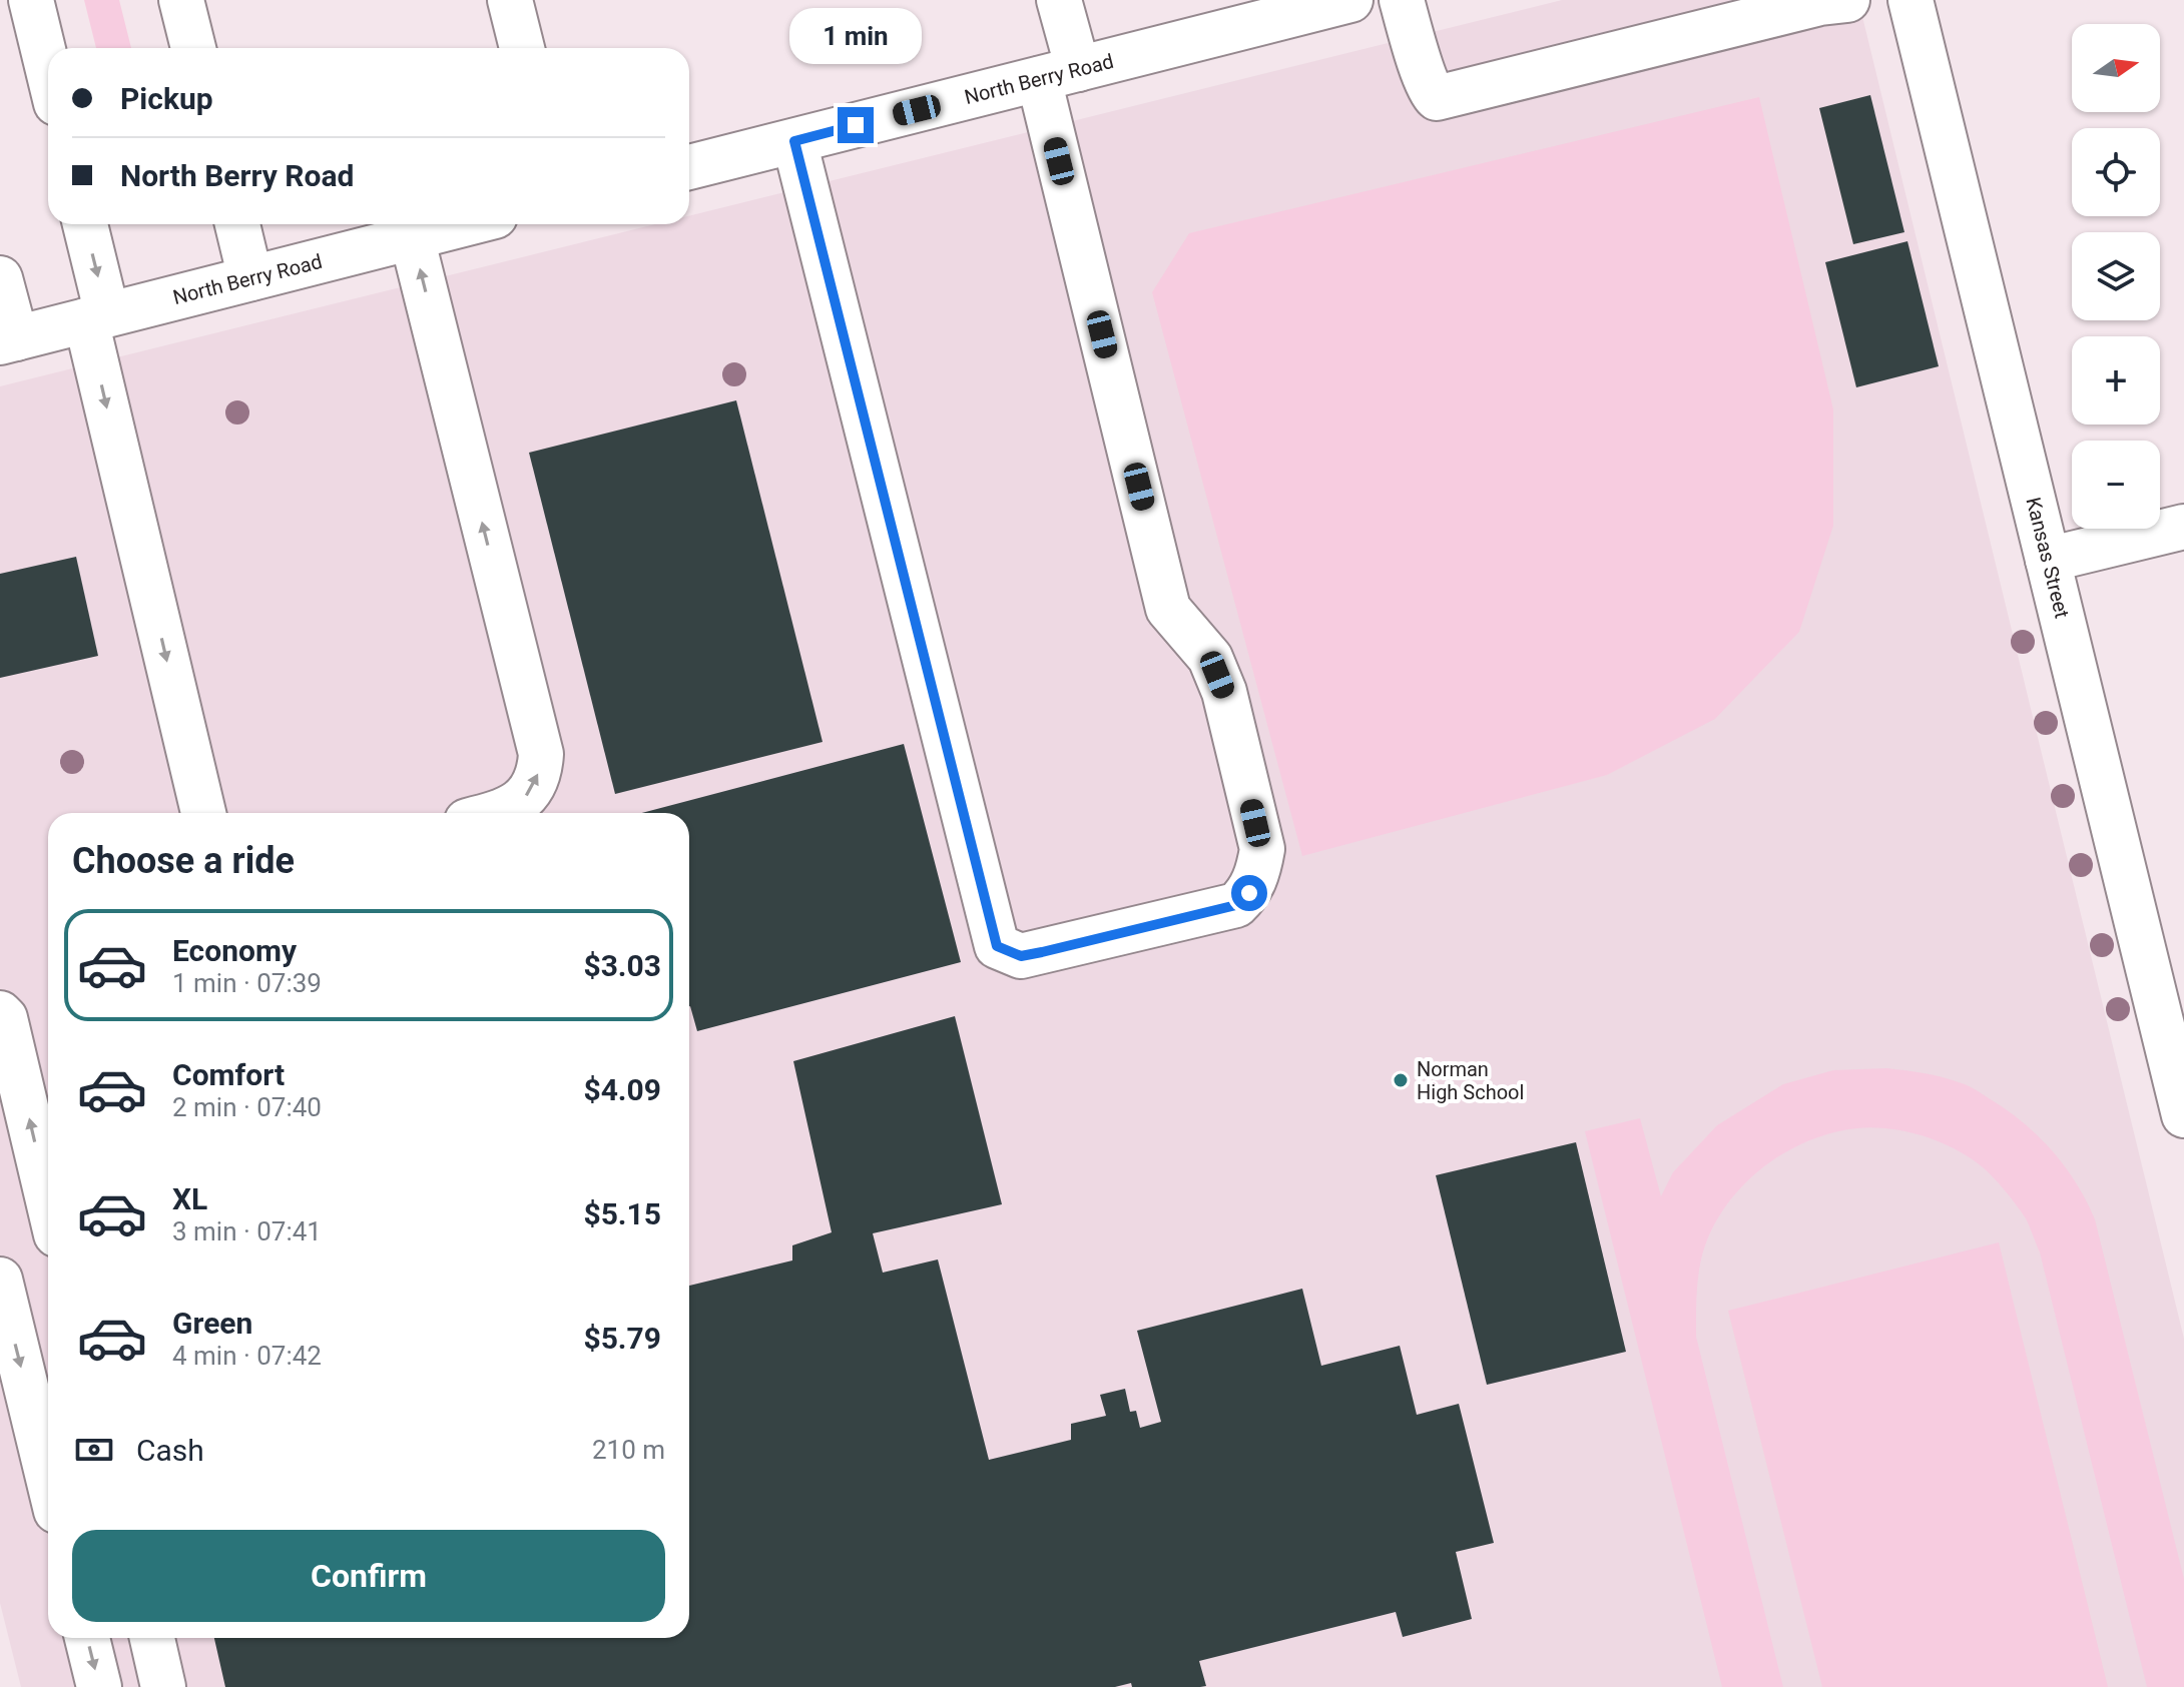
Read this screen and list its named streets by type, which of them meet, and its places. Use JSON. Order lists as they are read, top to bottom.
{
  "streets": {
    "street": ["North Berry Road", "Kansas Street"]
  },
  "places": ["Norman High School"],
  "north": "right",
  "page": {
    "bubble": "1 min",
    "map_buttons": ["+", "−"],
    "banner": ["Pickup", "North Berry Road"],
    "heading": "Choose a ride",
    "list": [
      {
        "name": "Economy",
        "note": "1 min · 07:39",
        "value": "$3.03"
      },
      {
        "name": "Comfort",
        "note": "2 min · 07:40",
        "value": "$4.09"
      },
      {
        "name": "XL",
        "note": "3 min · 07:41",
        "value": "$5.15"
      },
      {
        "name": "Green",
        "note": "4 min · 07:42",
        "value": "$5.79"
      }
    ],
    "pay": ["Cash", "210 m"],
    "buttons": "Confirm"
  }
}
